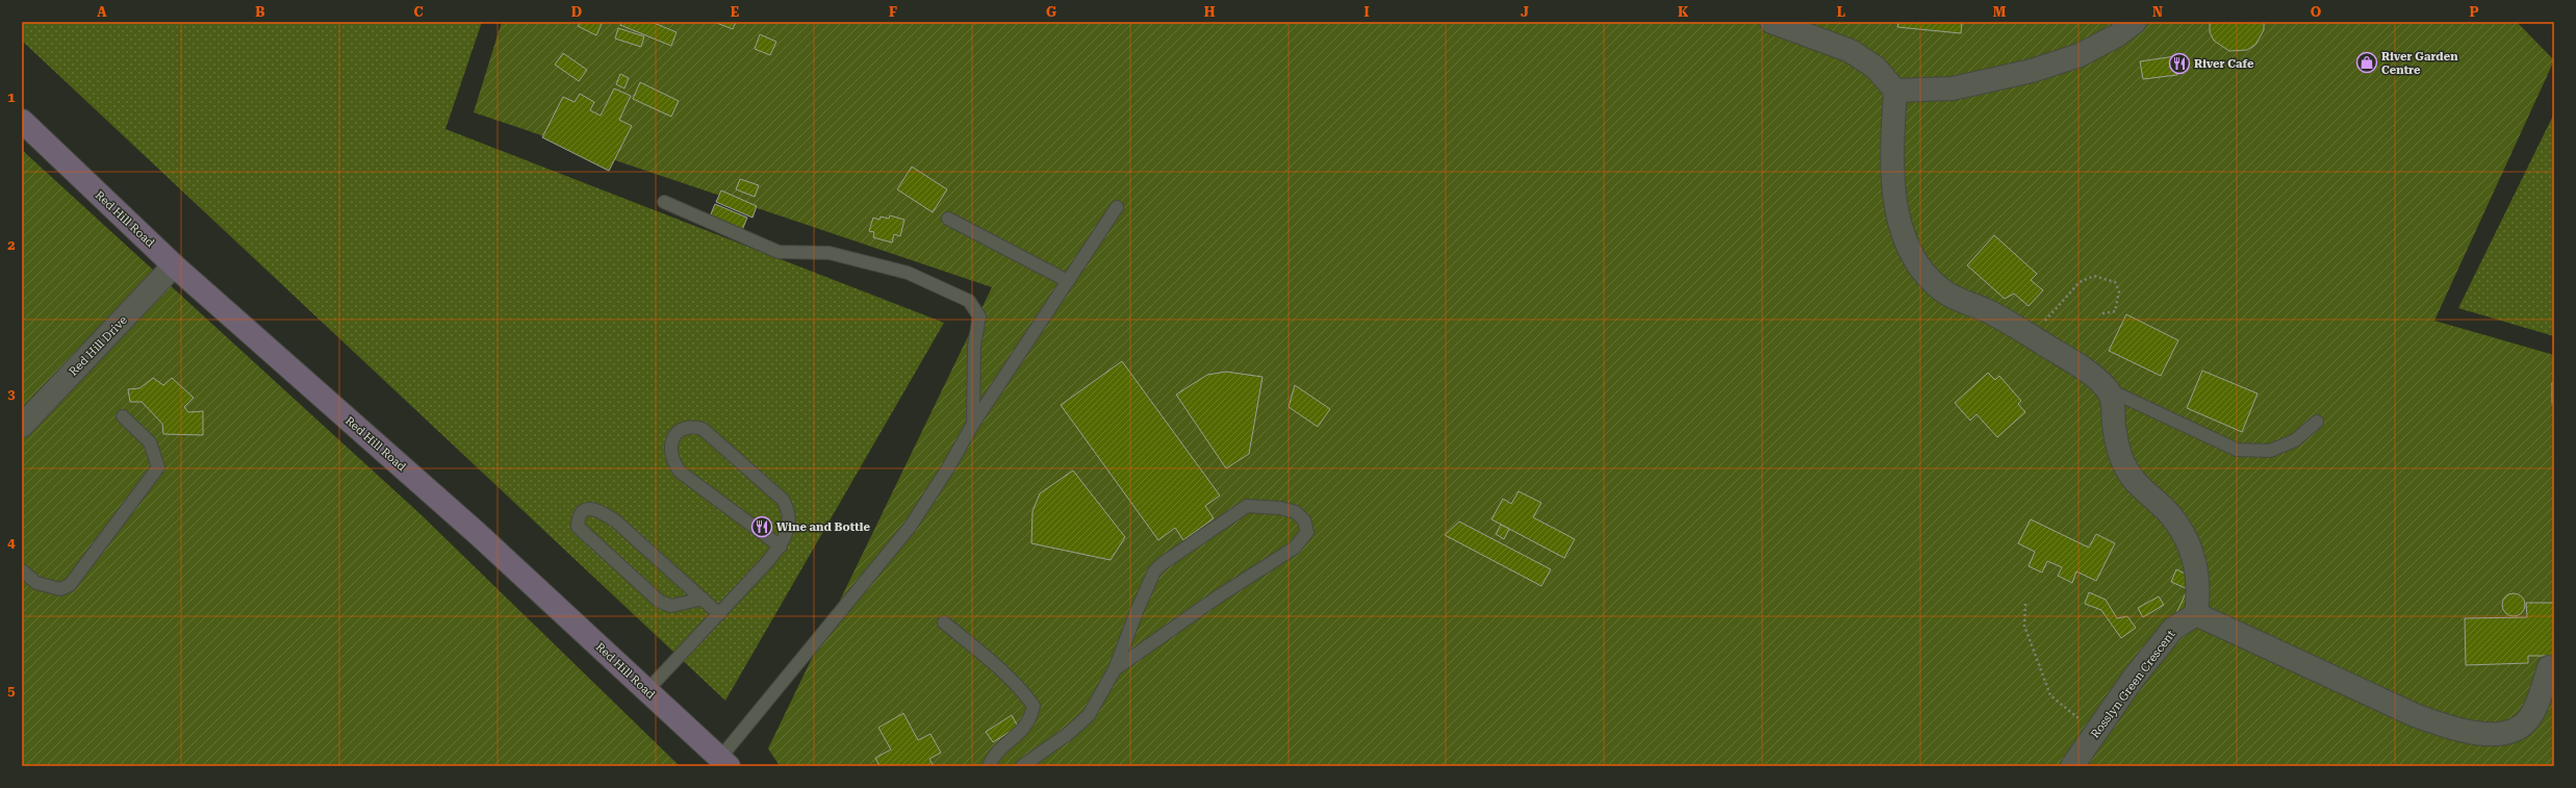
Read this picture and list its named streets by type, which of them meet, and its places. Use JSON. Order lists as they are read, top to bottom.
{
  "streets": {
    "main road": ["Red Hill Road"],
    "street": ["Red Hill Drive", "Rosslyn Green Crescent"]
  },
  "crossings": [
    ["Red Hill Road", "Red Hill Drive"]
  ],
  "places": {
    "shop": ["River Garden Centre"],
    "restaurant": ["River Cafe", "Wine and Bottle"]
  },
  "grid": {
    "columns": [
      "A",
      "B",
      "C",
      "D",
      "E",
      "F",
      "G",
      "H",
      "I",
      "J",
      "K",
      "L",
      "M",
      "N",
      "O",
      "P"
    ],
    "rows": [
      "1",
      "2",
      "3",
      "4",
      "5"
    ]
  }
}
